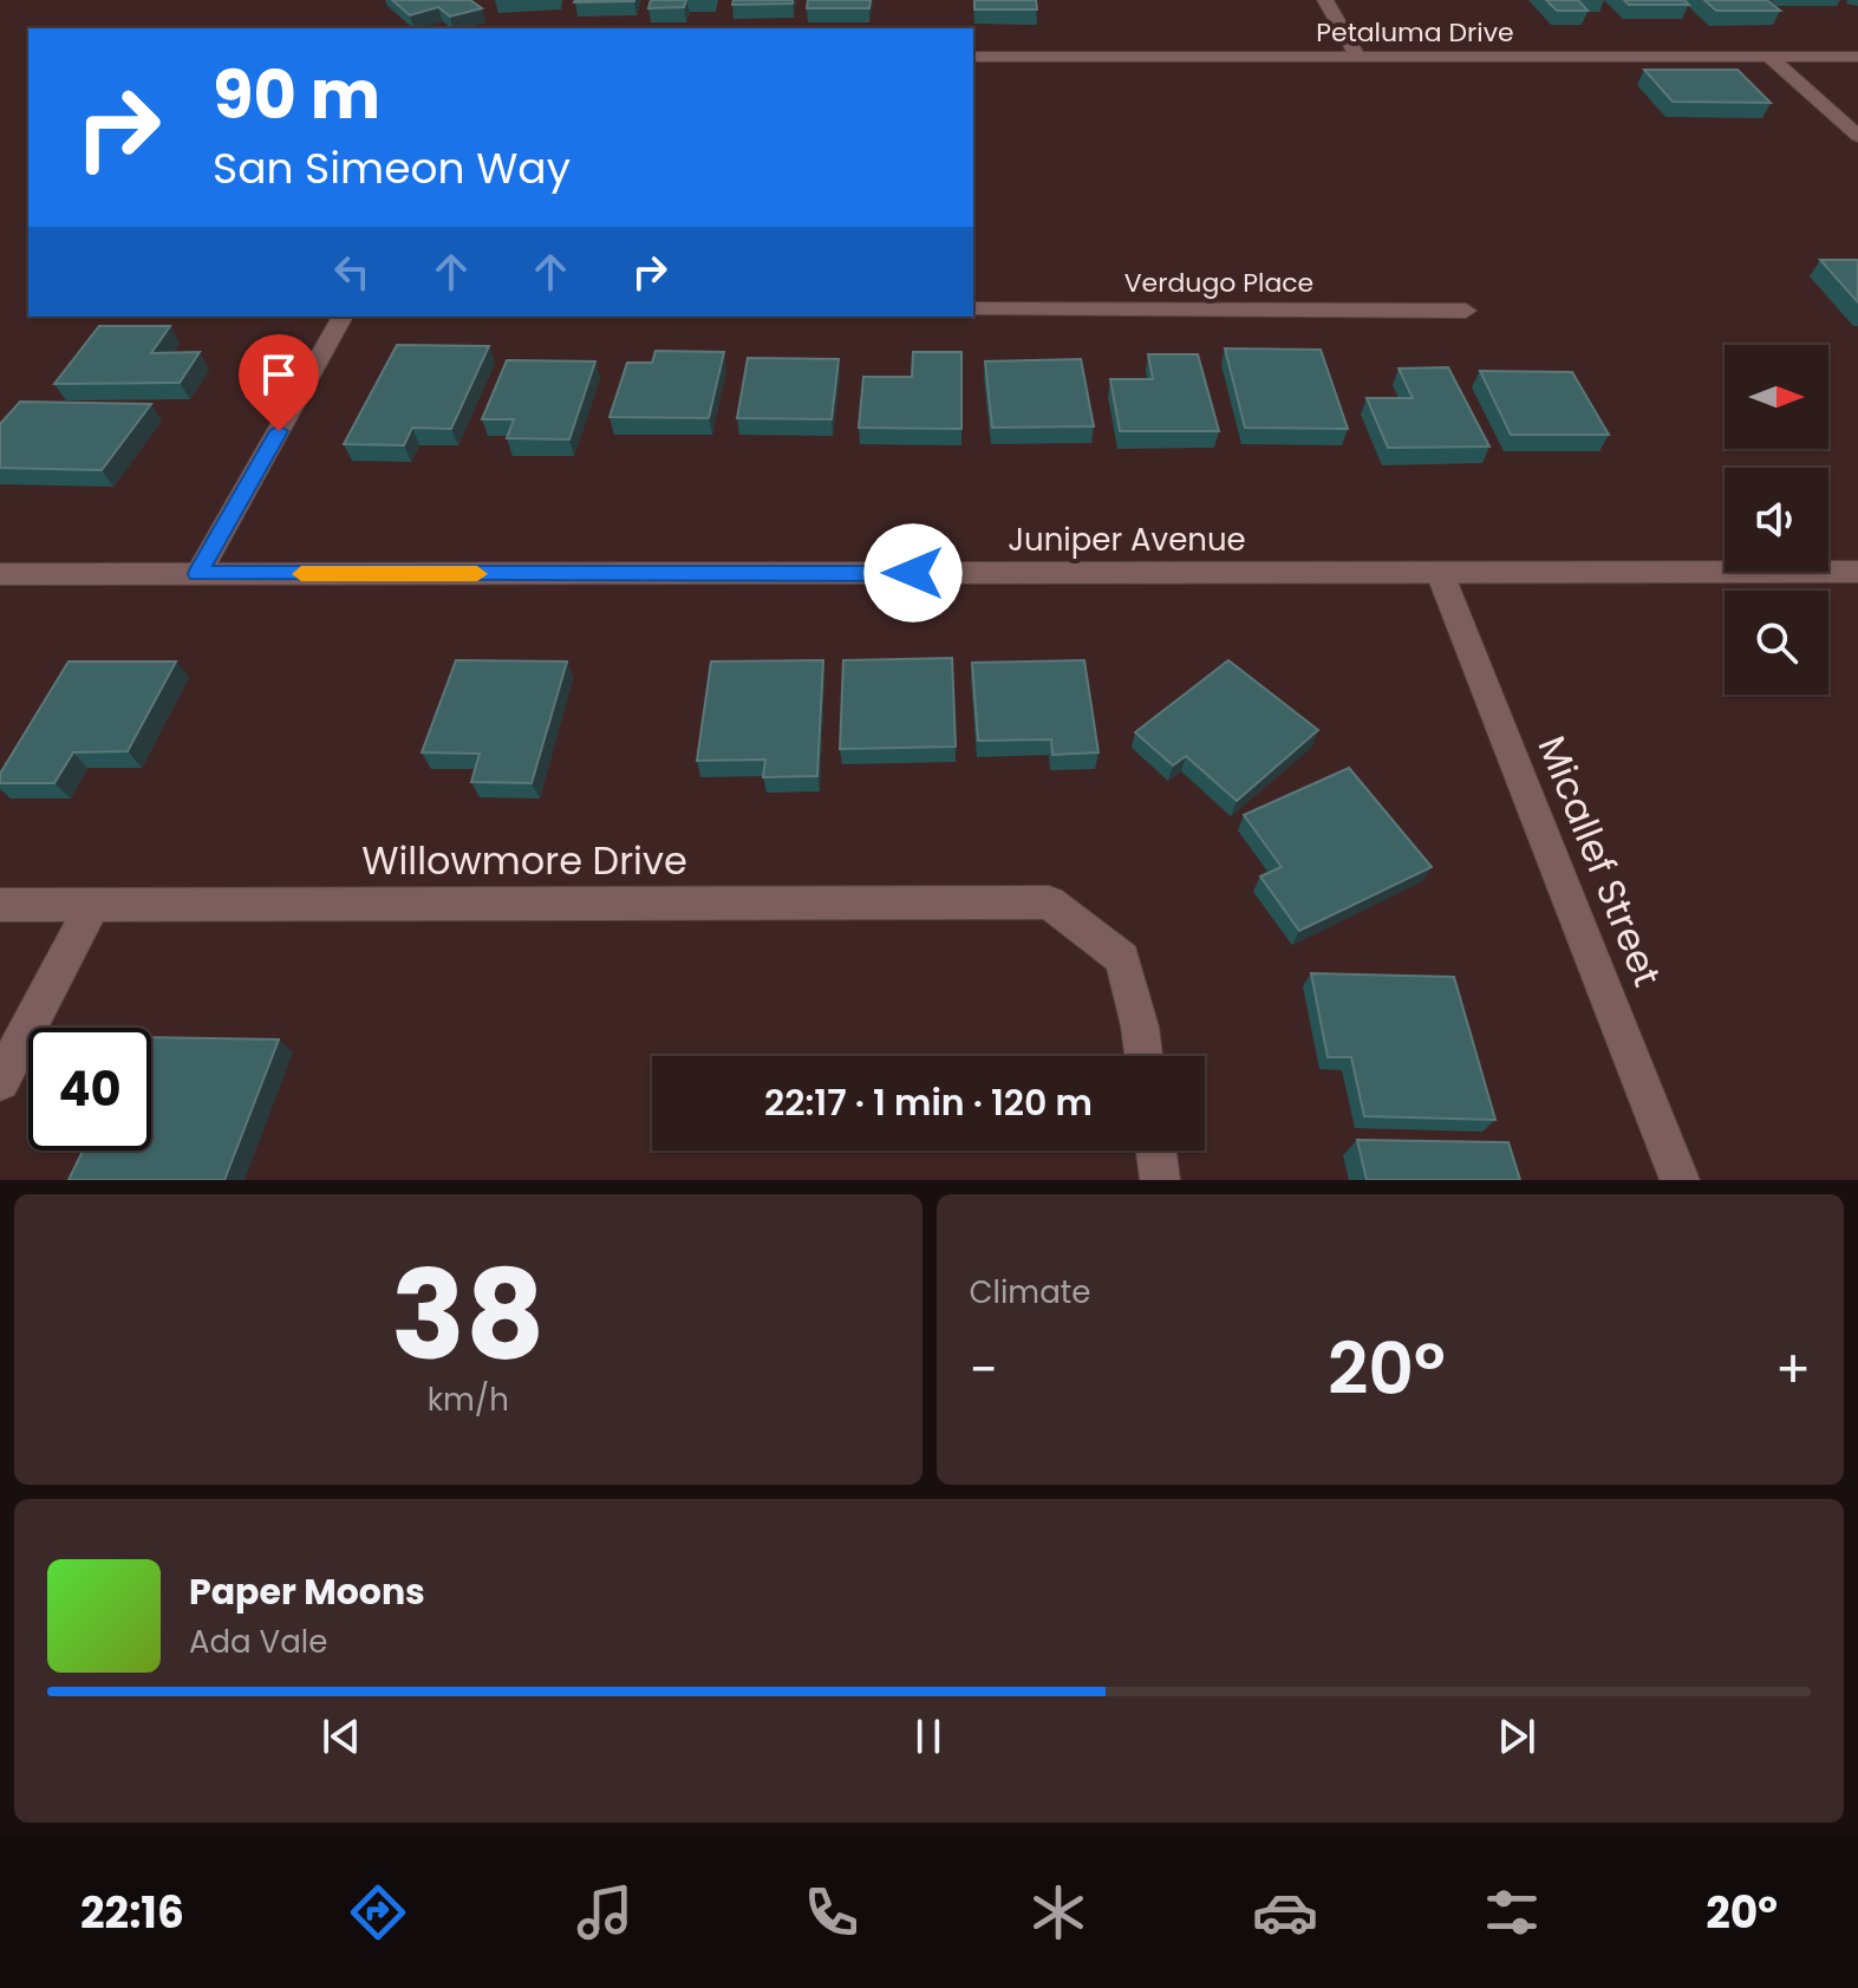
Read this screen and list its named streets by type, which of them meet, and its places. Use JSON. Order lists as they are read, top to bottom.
{
  "streets": {
    "street": [
      "Petaluma Drive",
      "Verdugo Place",
      "Juniper Avenue",
      "Willowmore Drive",
      "Micallef Street"
    ]
  },
  "crossings": [
    ["Juniper Avenue", "Micallef Street"]
  ],
  "north": "right",
  "page": {
    "turn": ["90 m", "San Simeon Way"],
    "limit": "40",
    "trip": "22:17 · 1 min · 120 m",
    "tile": [
      ["38", "km/h"],
      "Climate"
    ],
    "heat": ["−", "20°", "+"],
    "song": ["Paper Moons", "Ada Vale"],
    "tabs": ["22:16", "20°"]
  }
}
